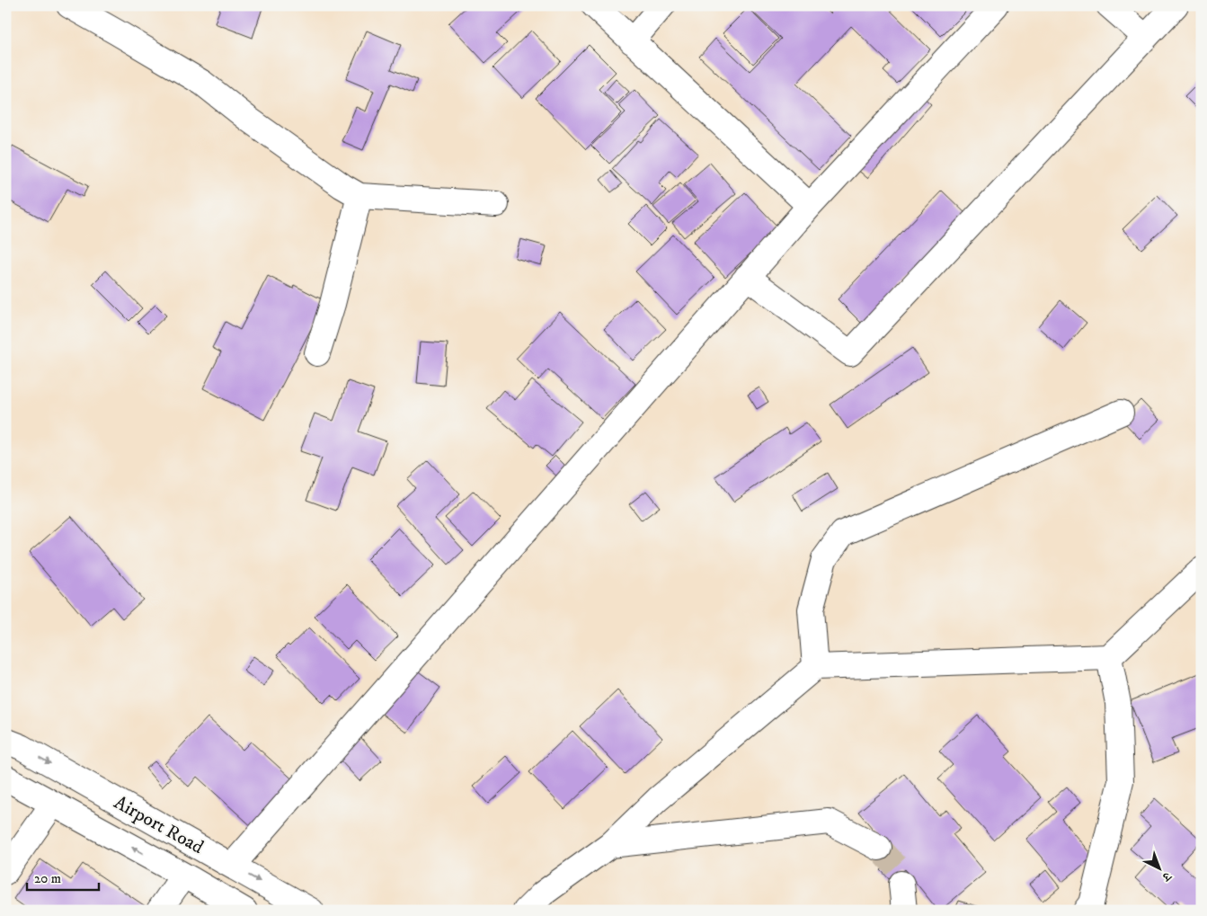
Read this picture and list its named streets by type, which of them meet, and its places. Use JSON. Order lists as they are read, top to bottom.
{
  "streets": {
    "street": ["Airport Road"]
  },
  "scale_bar": "20 m",
  "north": "bottom right"
}
